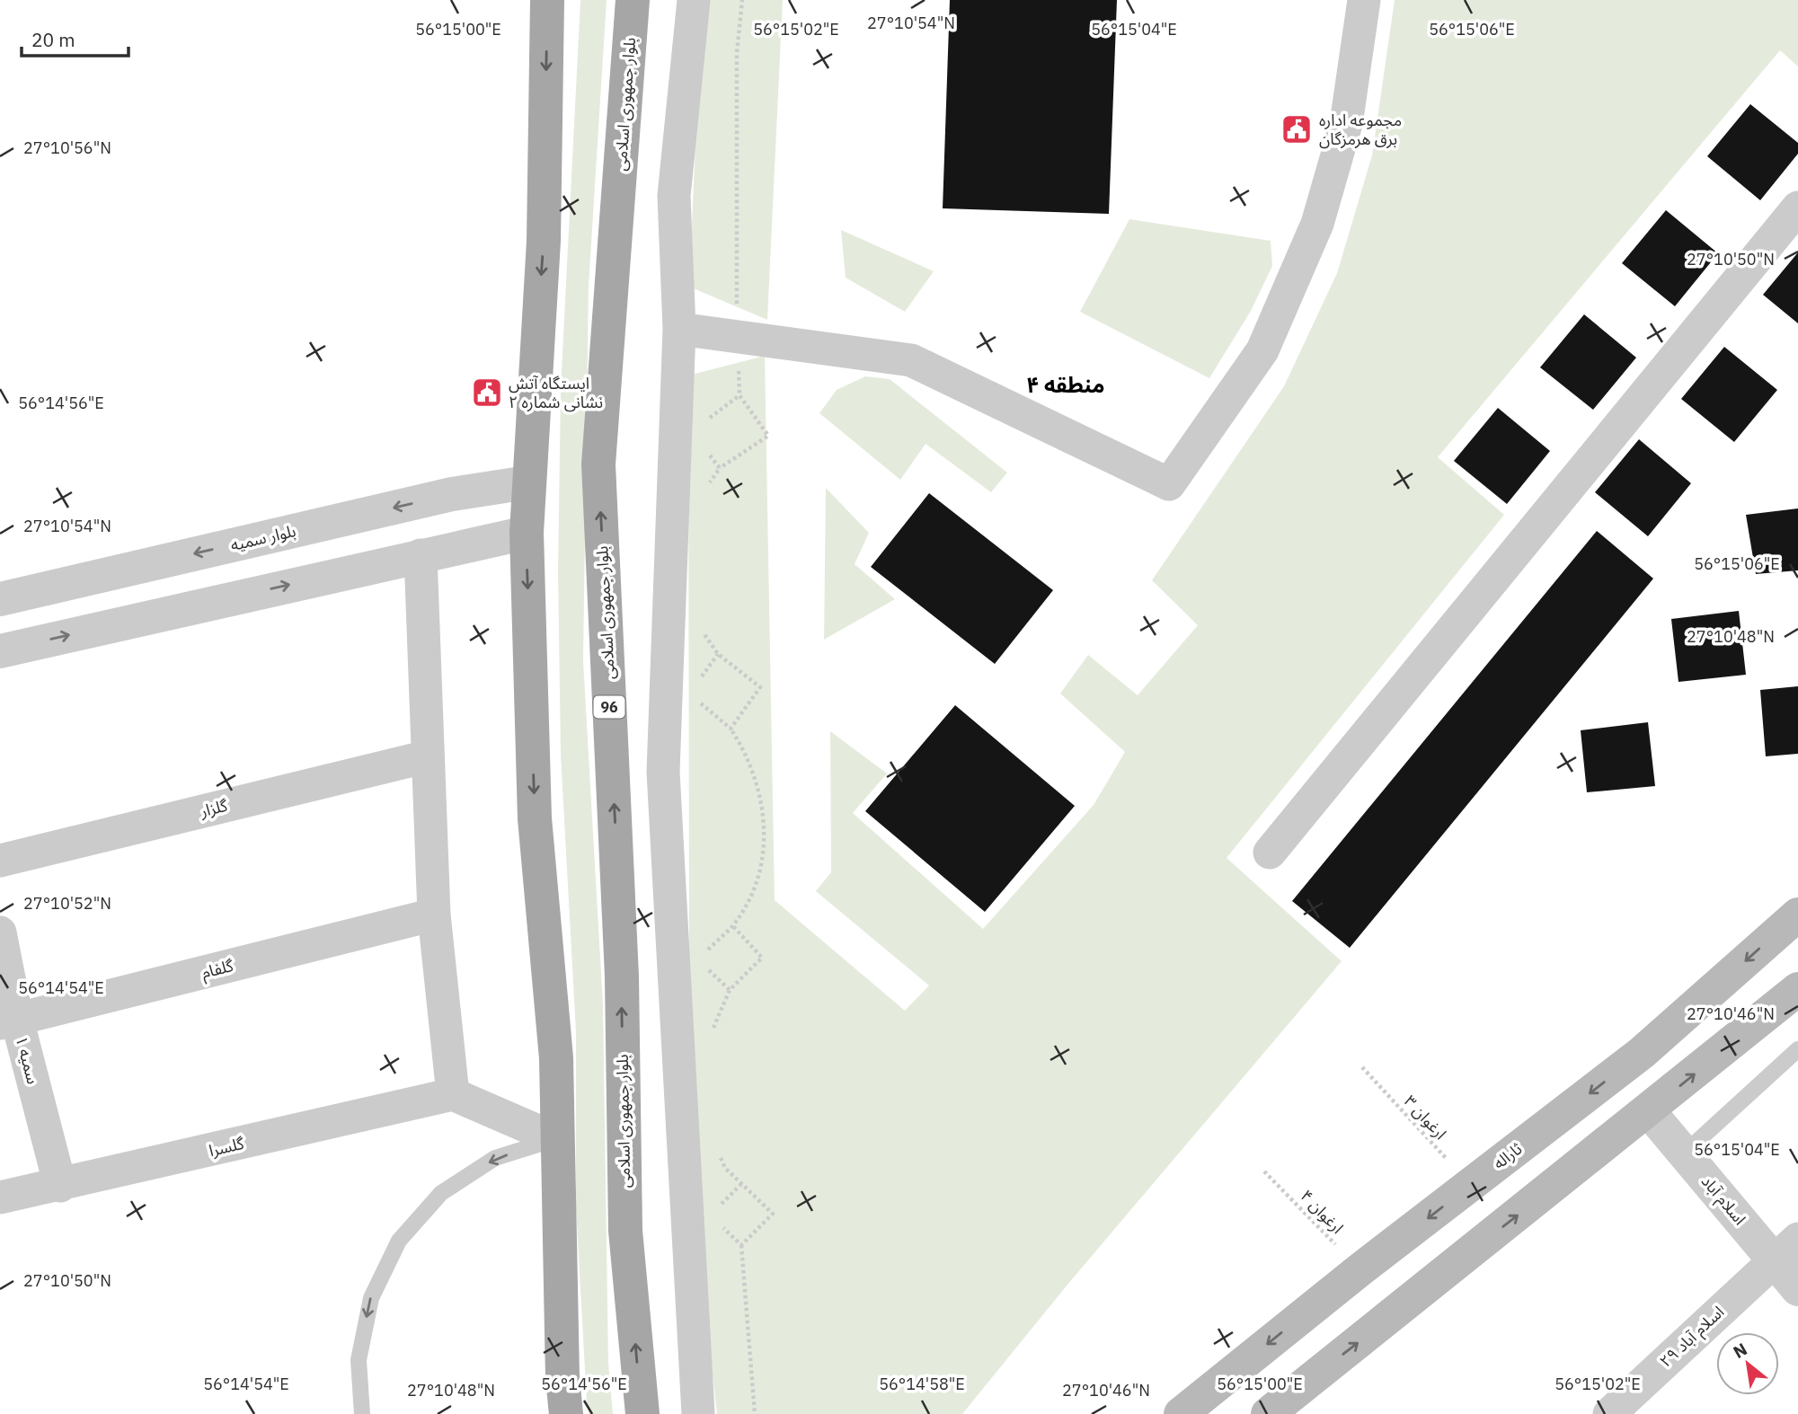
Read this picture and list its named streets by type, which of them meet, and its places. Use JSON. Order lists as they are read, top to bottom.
{
  "streets": {
    "main road": ["بلوار جمهوری اسلامی", "96", "ثاراله"],
    "street": [
      "بلوار سمیه",
      "گلزار",
      "گلفام",
      "سمیه ۱",
      "گلسرا",
      "اسلام آباد",
      "اسلام آباد ۲۹"
    ],
    "path": ["ارغوان ۳", "ارغوان ۴"]
  },
  "crossings": [
    ["گلفام", "سمیه ۱"],
    ["سمیه ۱", "گلسرا"],
    ["ارغوان ۳", "ثاراله"],
    ["ثاراله", "ارغوان ۴"],
    ["اسلام آباد", "اسلام آباد ۲۹"]
  ],
  "districts": ["منطقه ۴"],
  "places": {
    "public building": ["مجموعه اداره برق هرمزگان", "ایستگاه آتش نشانی شماره ۲"]
  },
  "scale_bar": "20 m",
  "north": "top left",
  "coordinates": [
    "27°10'54\"N",
    "56°15'00\"E",
    "56°15'02\"E",
    "56°15'04\"E",
    "56°15'06\"E",
    "27°10'56\"N",
    "27°10'50\"N",
    "56°14'56\"E",
    "27°10'48\"N",
    "27°10'52\"N",
    "56°14'54\"E",
    "27°10'46\"N",
    "56°14'58\"E"
  ]
}
